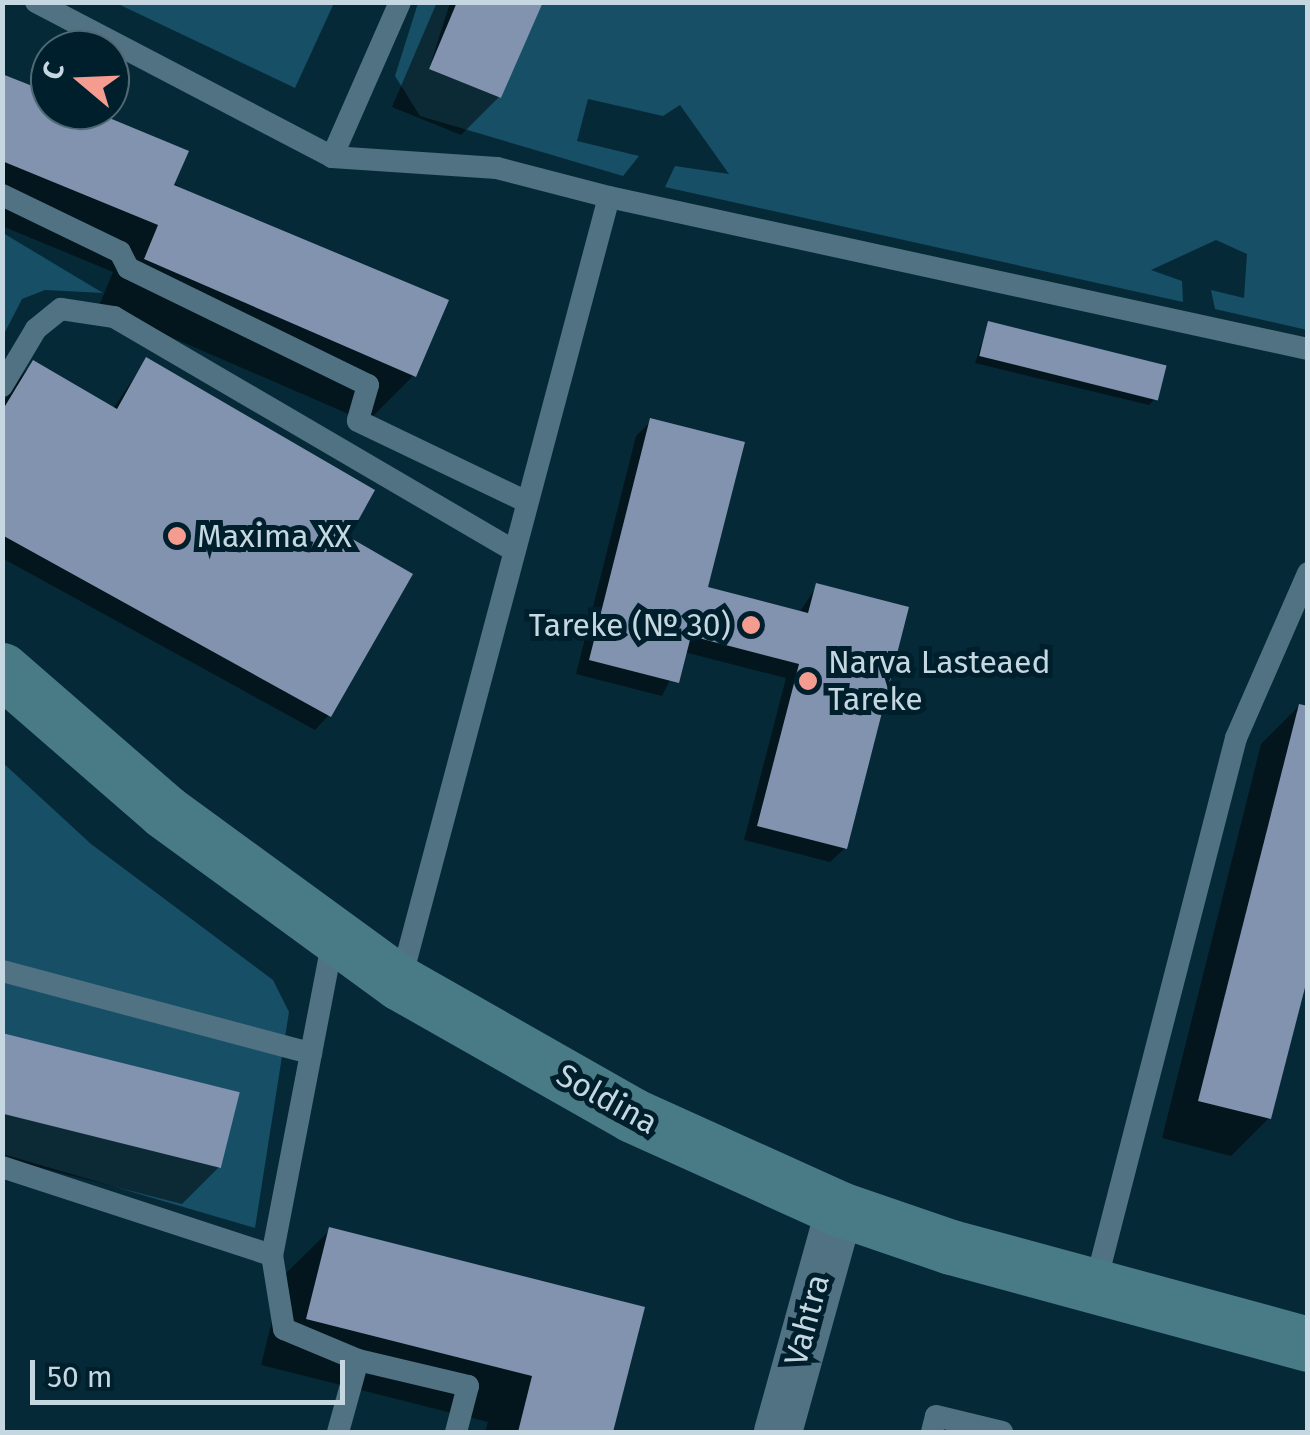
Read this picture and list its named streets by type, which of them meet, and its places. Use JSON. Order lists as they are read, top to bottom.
{
  "streets": {
    "street": ["Soldina", "Vahtra"]
  },
  "crossings": [
    ["Soldina", "Vahtra"]
  ],
  "places": ["Maxima XX", "Tareke (№ 30)", "Narva Lasteaed Tareke"],
  "scale_bar": "50 m",
  "north": "left"
}
